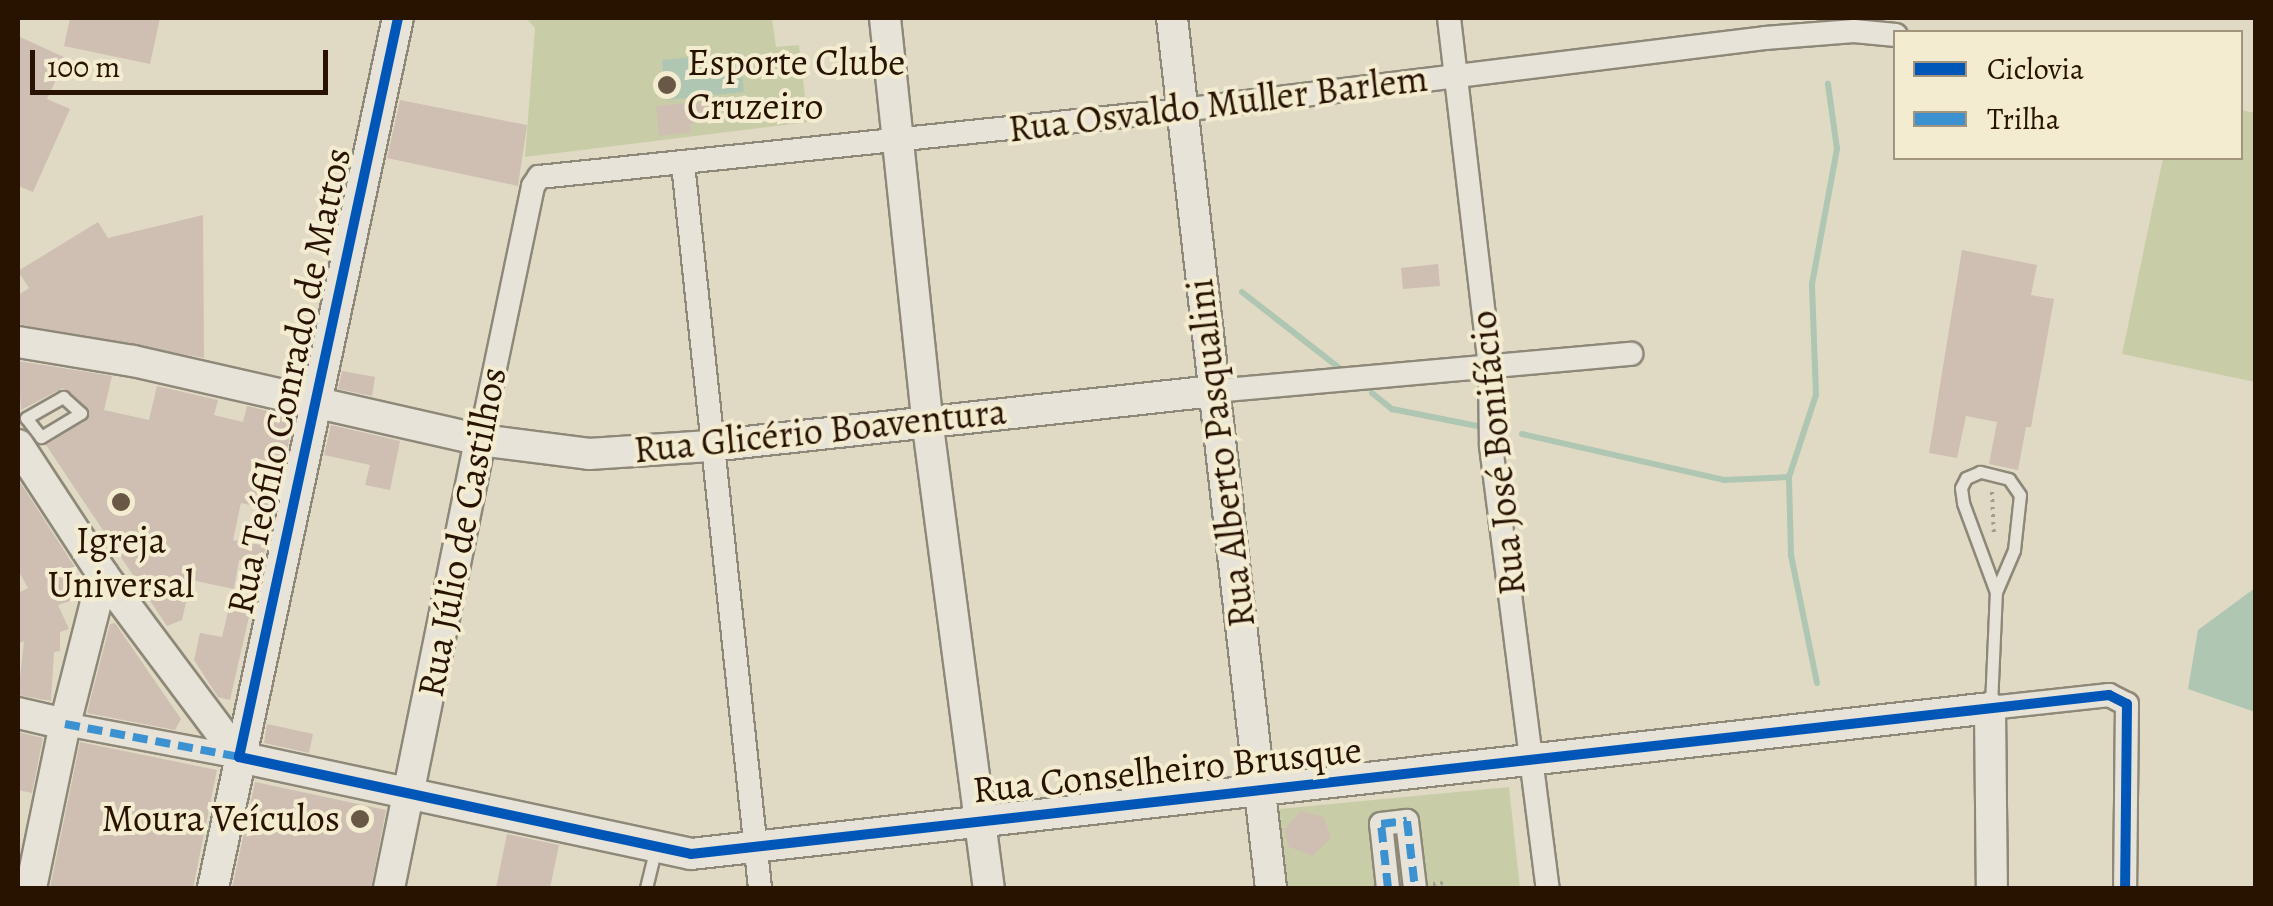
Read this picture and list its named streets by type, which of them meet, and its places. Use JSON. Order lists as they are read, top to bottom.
{
  "streets": {
    "street": [
      "Rua Osvaldo Muller Barlem",
      "Rua Teófilo Conrado de Mattos",
      "Rua Glicério Boaventura",
      "Rua Alberto Pasqualini",
      "Rua José Bonifácio",
      "Rua Júlio de Castilhos",
      "Rua Conselheiro Brusque"
    ]
  },
  "crossings": [
    ["Rua Osvaldo Muller Barlem", "Rua Alberto Pasqualini"],
    ["Rua Osvaldo Muller Barlem", "Rua José Bonifácio"],
    ["Rua Osvaldo Muller Barlem", "Rua Júlio de Castilhos"],
    ["Rua Teófilo Conrado de Mattos", "Rua Glicério Boaventura"],
    ["Rua Teófilo Conrado de Mattos", "Rua Conselheiro Brusque"],
    ["Rua Glicério Boaventura", "Rua Alberto Pasqualini"],
    ["Rua Glicério Boaventura", "Rua José Bonifácio"],
    ["Rua Glicério Boaventura", "Rua Júlio de Castilhos"],
    ["Rua Alberto Pasqualini", "Rua Conselheiro Brusque"],
    ["Rua José Bonifácio", "Rua Conselheiro Brusque"],
    ["Rua Júlio de Castilhos", "Rua Conselheiro Brusque"]
  ],
  "places": ["Esporte Clube Cruzeiro", "Igreja Universal", "Moura Veículos"],
  "legend": ["Ciclovia", "Trilha"],
  "scale_bar": "100 m"
}
